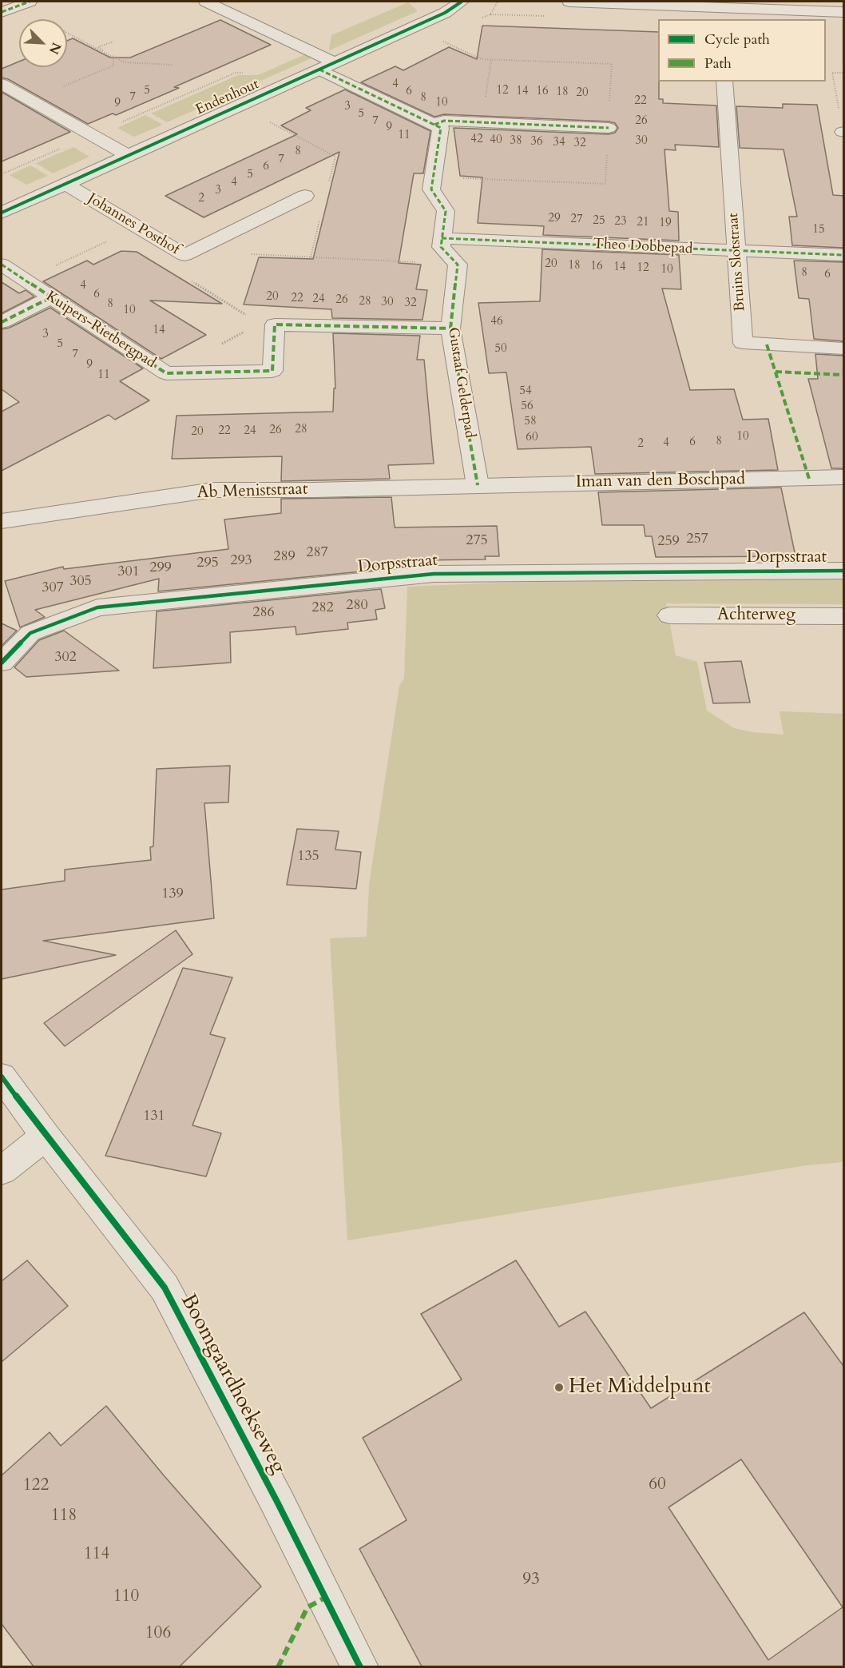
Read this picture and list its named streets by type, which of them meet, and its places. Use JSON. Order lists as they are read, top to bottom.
{
  "streets": {
    "street": [
      "Endenhout",
      "Johannes Posthof",
      "Theo Dobbepad",
      "Bruins Slotstraat",
      "Kuipers-Rietbergpad",
      "Gustaaf Gelderpad",
      "Iman van den Boschpad",
      "Ab Meniststraat",
      "Dorpsstraat",
      "Achterweg",
      "Boomgaardhoekseweg"
    ]
  },
  "crossings": [
    ["Endenhout", "Johannes Posthof"],
    ["Theo Dobbepad", "Bruins Slotstraat"],
    ["Gustaaf Gelderpad", "Iman van den Boschpad"],
    ["Gustaaf Gelderpad", "Ab Meniststraat"],
    ["Iman van den Boschpad", "Ab Meniststraat"]
  ],
  "places": ["Het Middelpunt"],
  "house_numbers": [
    "4",
    "5",
    "12",
    "6",
    "14",
    "16",
    "18",
    "20",
    "7",
    "8",
    "22",
    "10",
    "9",
    "3",
    "5",
    "7",
    "26",
    "9",
    "11",
    "42",
    "40",
    "38",
    "30",
    "36",
    "34",
    "32",
    "8",
    "7",
    "6",
    "5",
    "4",
    "3",
    "2",
    "29",
    "27",
    "25",
    "23",
    "21",
    "19",
    "15",
    "20",
    "18",
    "16",
    "14",
    "12",
    "10",
    "8",
    "6",
    "4",
    "6",
    "20",
    "22",
    "24",
    "26",
    "28",
    "30",
    "32",
    "8",
    "10",
    "46",
    "14",
    "3",
    "5",
    "50",
    "7",
    "9",
    "11",
    "54",
    "56",
    "58",
    "28",
    "26",
    "22",
    "24",
    "20",
    "10",
    "60",
    "8",
    "6",
    "4",
    "2",
    "257",
    "275",
    "259",
    "287",
    "289",
    "293",
    "295",
    "299",
    "301",
    "305",
    "307",
    "280",
    "282",
    "286",
    "302",
    "135",
    "139",
    "131",
    "60",
    "122",
    "118",
    "114",
    "93",
    "110",
    "106"
  ],
  "legend": ["Cycle path", "Path"],
  "north": "bottom right"
}
